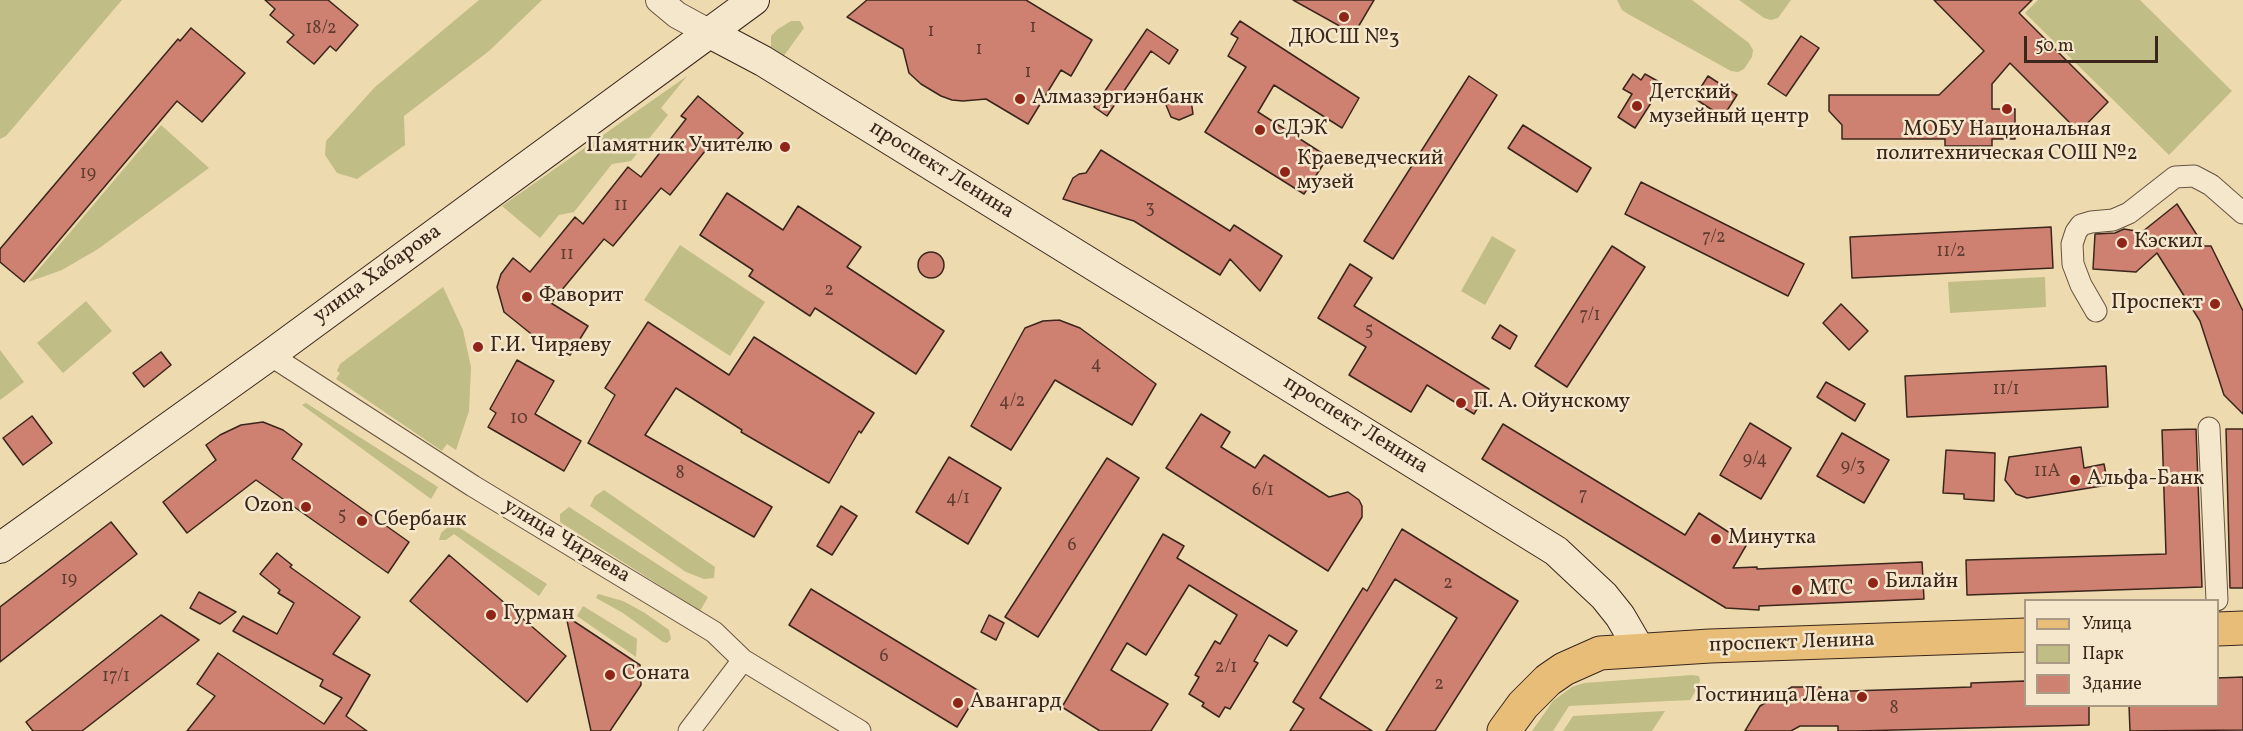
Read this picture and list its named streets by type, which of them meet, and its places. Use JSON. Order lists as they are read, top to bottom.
{
  "streets": {
    "main road": ["проспект Ленина", "улица Хабарова"],
    "street": ["улица Чиряева"]
  },
  "crossings": [
    ["проспект Ленина", "улица Хабарова"],
    ["улица Хабарова", "улица Чиряева"]
  ],
  "places": [
    "ДЮСШ №3",
    "Алмазэргиэнбанк",
    "Детский музейный центр",
    "МОБУ Национальная политехническая СОШ №2",
    "СДЭК",
    "Памятник Учителю",
    "Краеведческий музей",
    "Кэскил",
    "Фаворит",
    "Проспект",
    "Г.И. Чиряеву",
    "П. А. Ойунскому",
    "Альфа-Банк",
    "Ozon",
    "Сбербанк",
    "Минутка",
    "Билайн",
    "МТС",
    "Гурман",
    "Соната",
    "Гостиница Лена",
    "Авангард"
  ],
  "house_numbers": [
    "1",
    "18/2",
    "1",
    "1",
    "1",
    "19",
    "11",
    "3",
    "7/2",
    "11/2",
    "11",
    "2",
    "7/1",
    "5",
    "4",
    "11/1",
    "4/2",
    "10",
    "9/4",
    "9/3",
    "11А",
    "8",
    "6/1",
    "7",
    "4/1",
    "5",
    "6",
    "19",
    "2",
    "6",
    "2/1",
    "17/1",
    "2",
    "8"
  ],
  "legend": ["Улица", "Парк", "Здание"],
  "scale_bar": "50 m"
}
